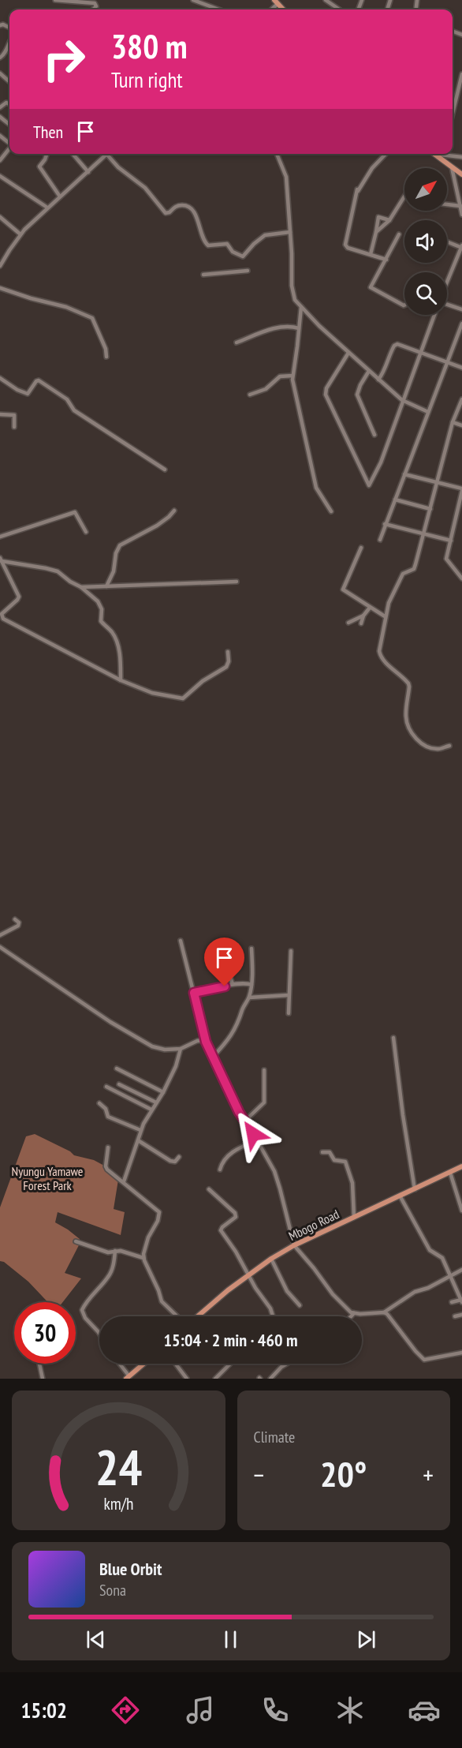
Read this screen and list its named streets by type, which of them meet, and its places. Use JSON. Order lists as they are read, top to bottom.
{
  "streets": {
    "main road": ["Mbogo Road"]
  },
  "parks": ["Nyungu Yamawe Forest Park"],
  "north": "top right",
  "page": {
    "turn": ["380 m", "Turn right"],
    "then": "Then",
    "limit": "30",
    "trip": "15:04 · 2 min · 460 m",
    "tile": "Climate",
    "heat": ["−", "20°", "+"],
    "song": ["Blue Orbit", "Sona"],
    "tabs": "15:02",
    "gauge": ["24", "km/h"]
  }
}
